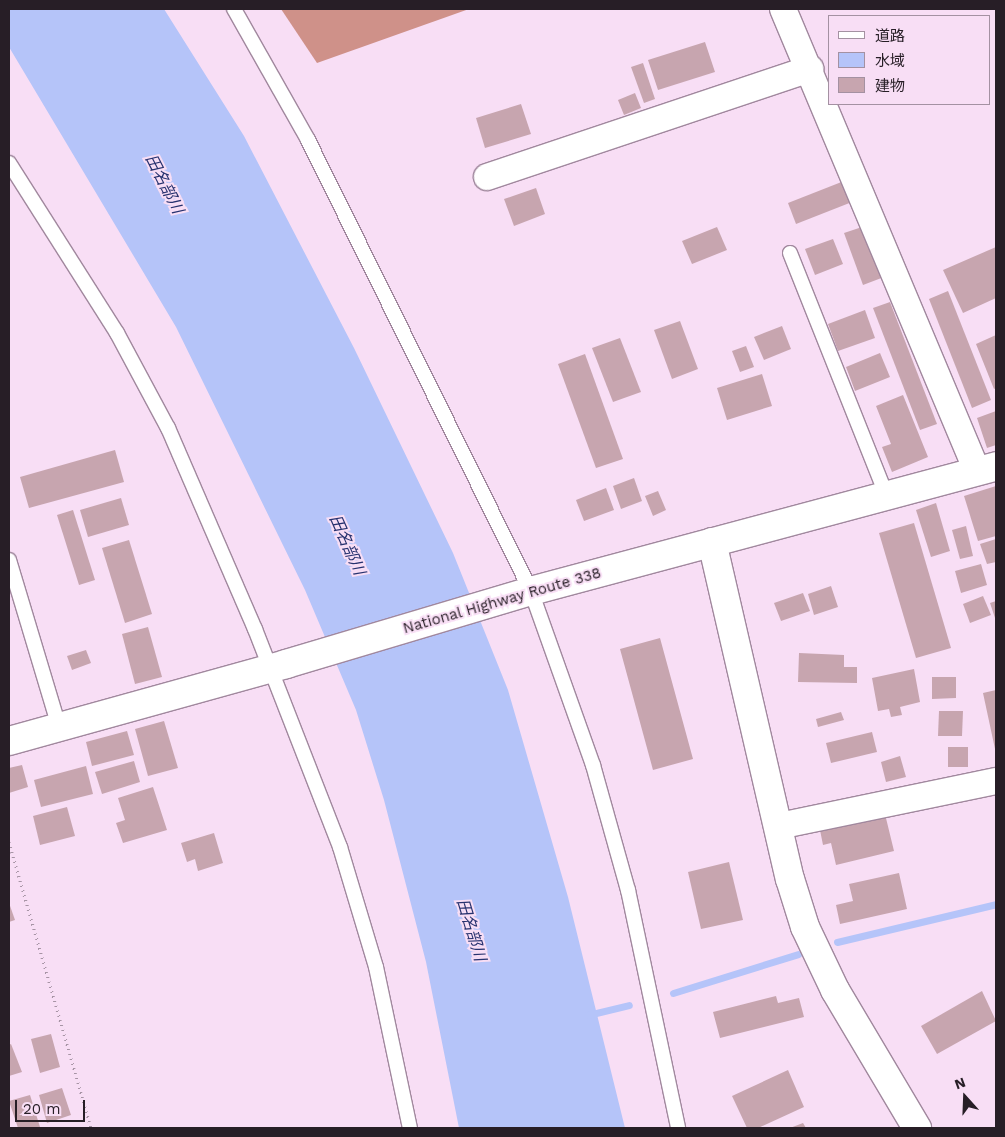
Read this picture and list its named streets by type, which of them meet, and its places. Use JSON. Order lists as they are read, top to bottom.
{
  "streets": {
    "main road": ["National Highway Route 338"]
  },
  "water": ["田名部川"],
  "legend": ["道路", "水域", "建物"],
  "scale_bar": "20 m",
  "north": "top"
}
